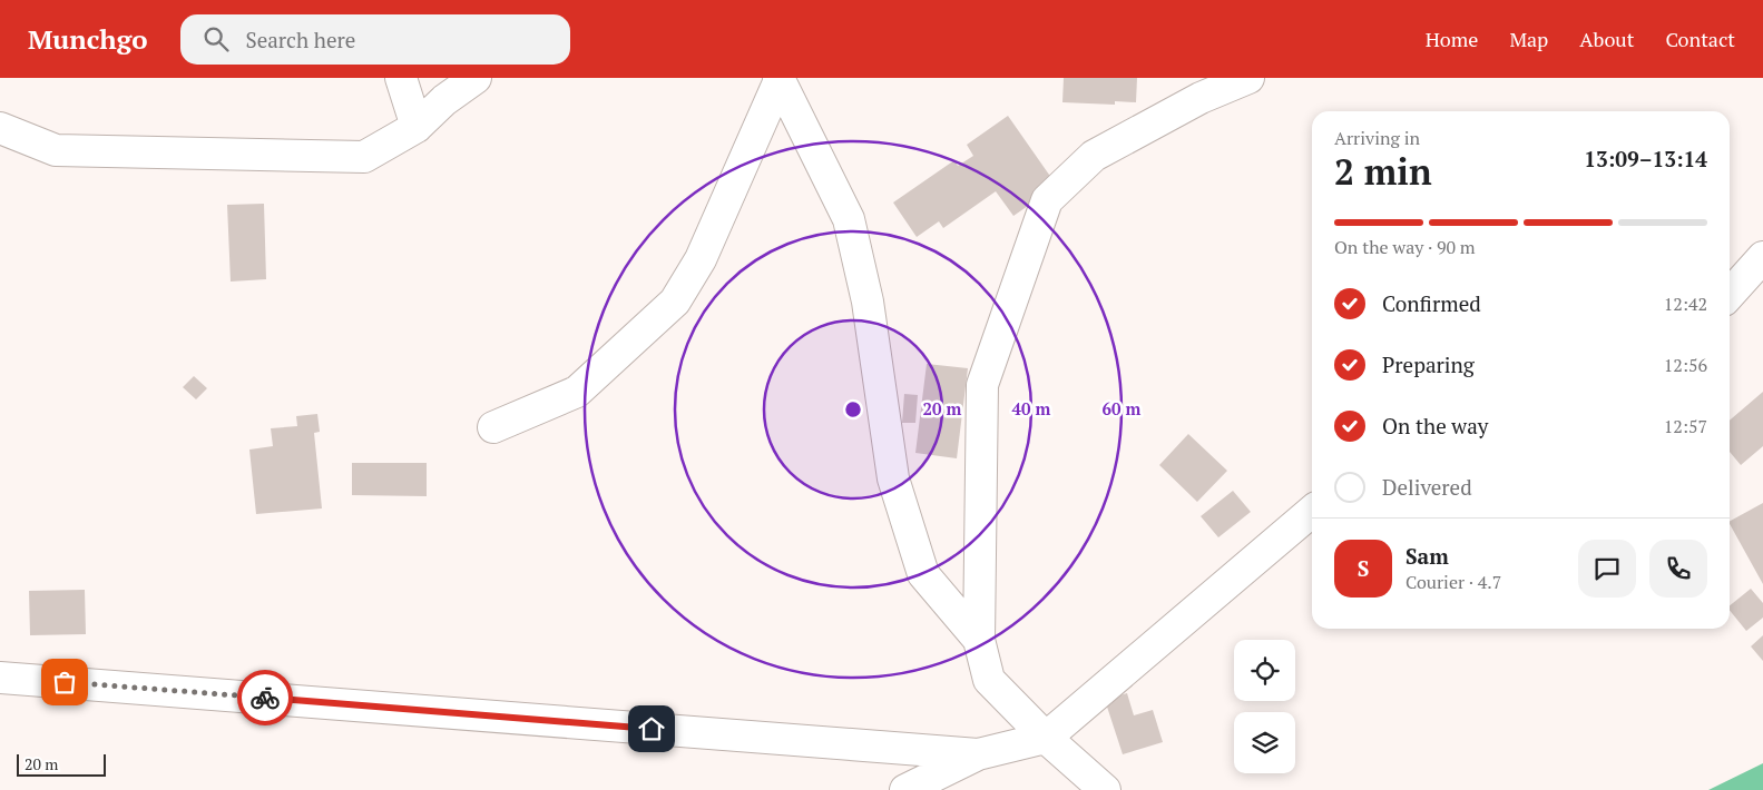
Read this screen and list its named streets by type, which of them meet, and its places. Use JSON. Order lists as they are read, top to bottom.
{
  "scale_bar": "20 m",
  "page": {
    "header": "Munchgo",
    "search": "Search here",
    "nav": [
      "Home",
      "Map",
      "About",
      "Contact"
    ],
    "heading": ["2 min", "Arriving in", "13:09–13:14"],
    "panel": ["Sam", "Courier · 4.7"],
    "bar": "On the way · 90 m",
    "list": [
      ["Confirmed", "12:42"],
      ["Preparing", "12:56"],
      ["On the way", "12:57"],
      "Delivered"
    ],
    "round": "S",
    "scale": "20 m"
  },
  "rings": ["20 m", "40 m", "60 m"]
}
